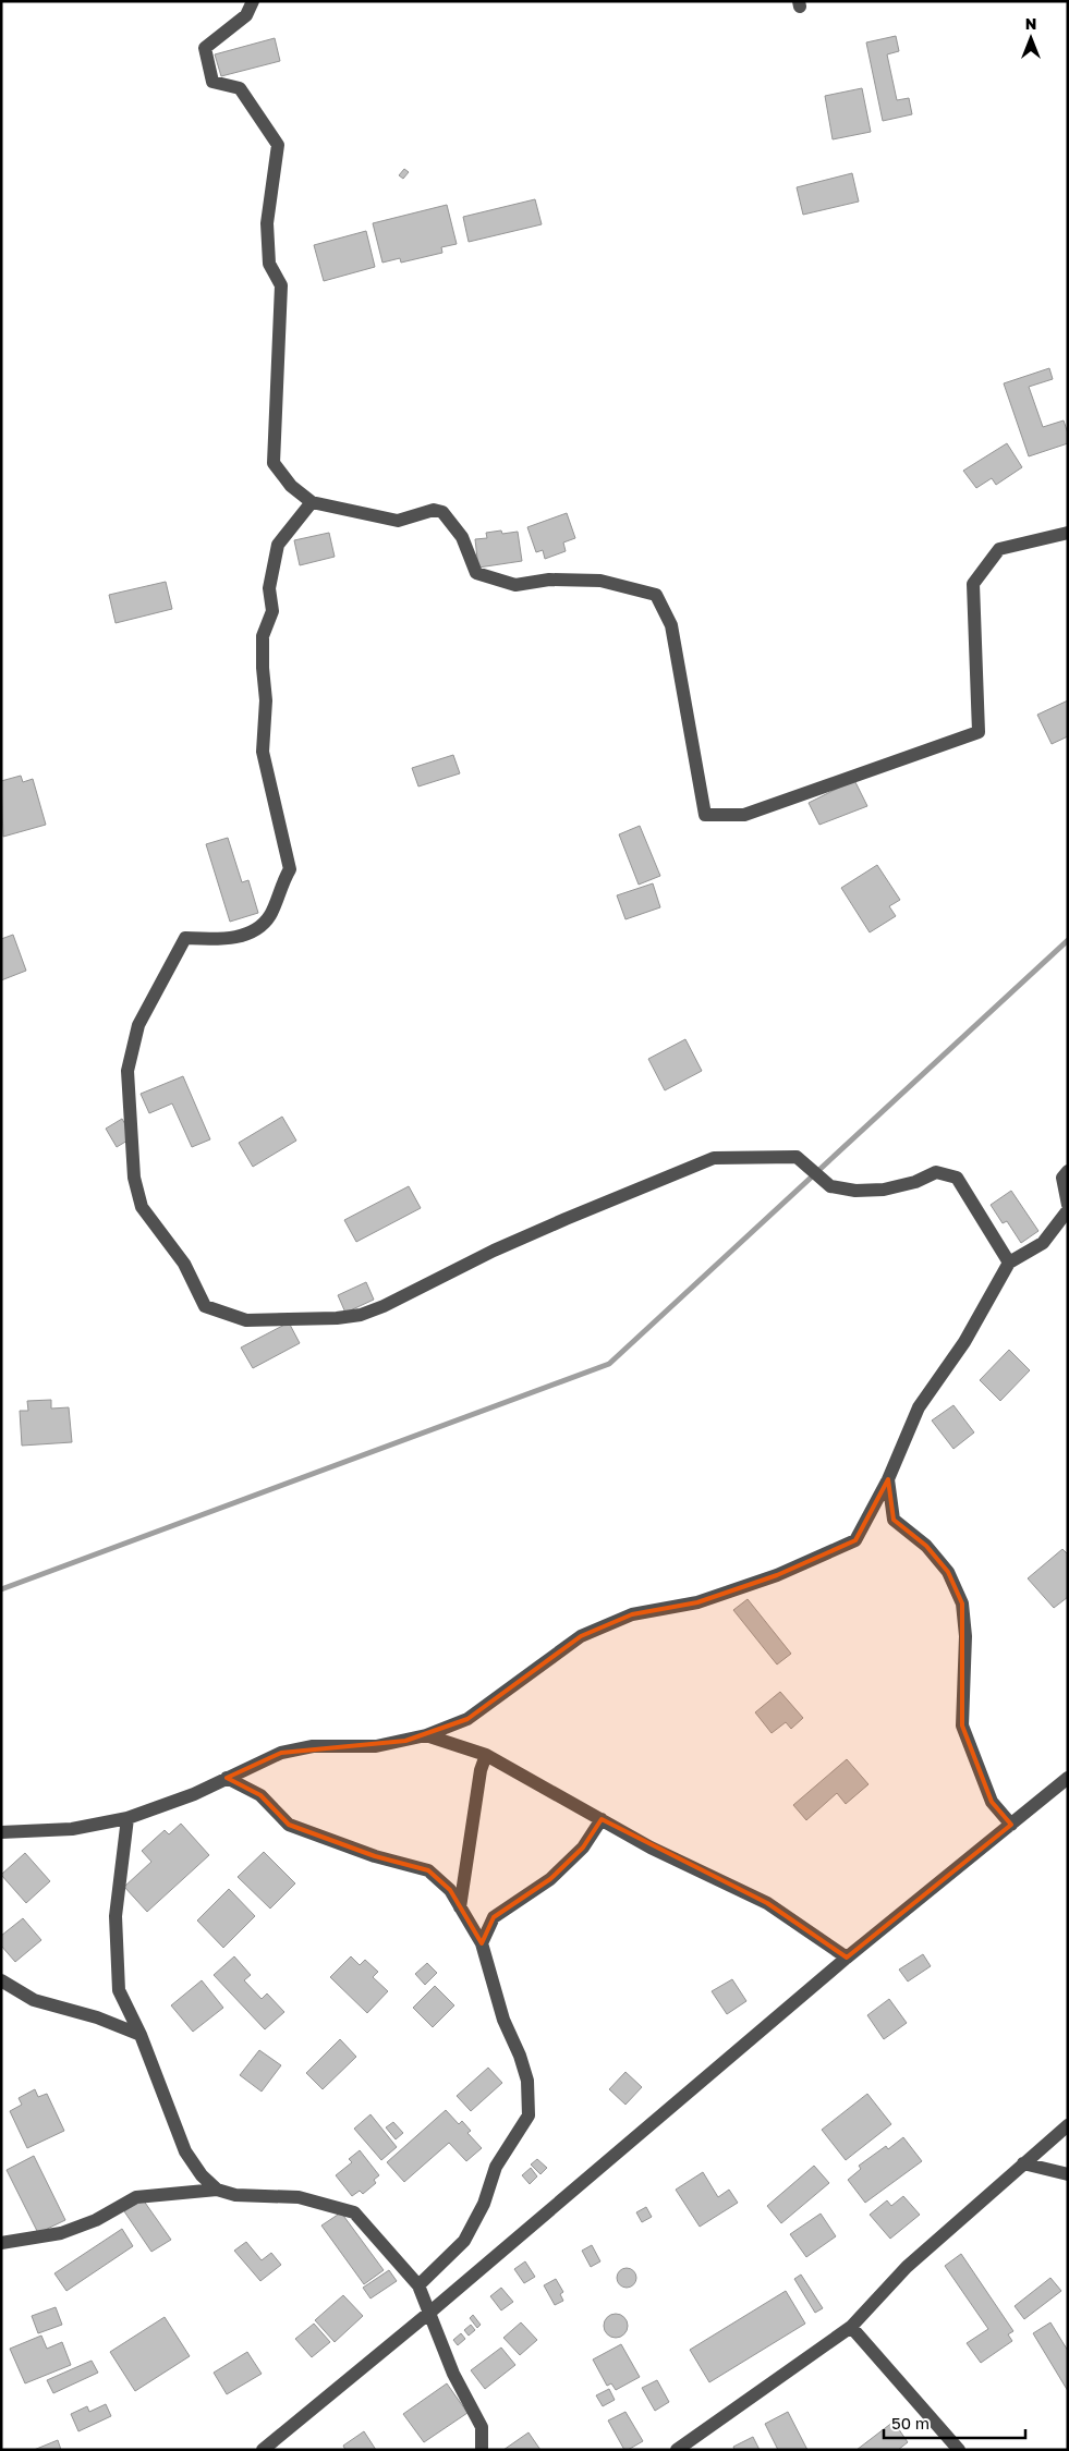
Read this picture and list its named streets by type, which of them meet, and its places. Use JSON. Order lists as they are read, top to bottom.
{
  "scale_bar": "50 m",
  "north": "top"
}
